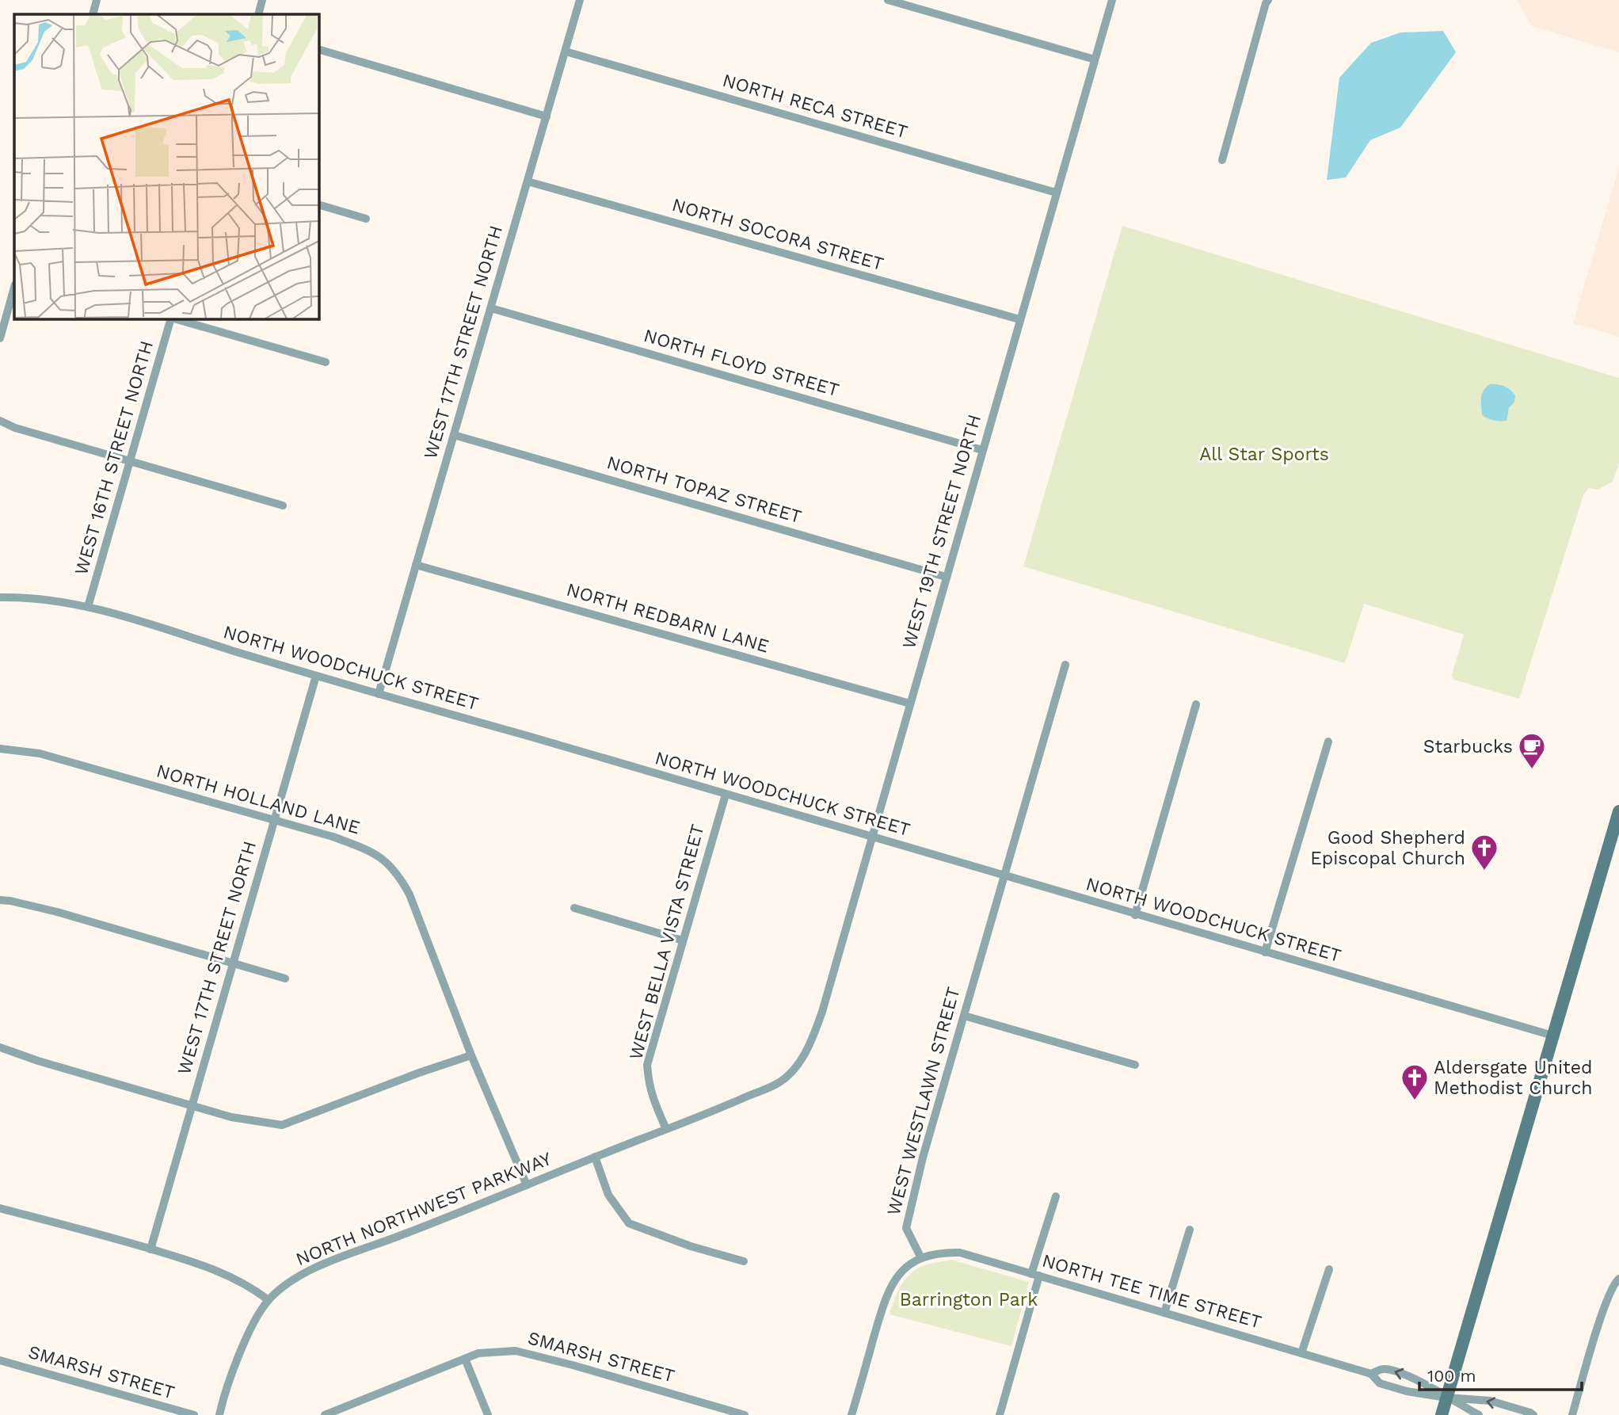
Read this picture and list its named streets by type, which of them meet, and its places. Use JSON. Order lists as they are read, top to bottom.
{
  "streets": {
    "street": [
      "NORTH RECA STREET",
      "NORTH SOCORA STREET",
      "WEST 17TH STREET NORTH",
      "NORTH FLOYD STREET",
      "WEST 16TH STREET NORTH",
      "NORTH TOPAZ STREET",
      "WEST 19TH STREET NORTH",
      "NORTH REDBARN LANE",
      "NORTH WOODCHUCK STREET",
      "NORTH HOLLAND LANE",
      "WEST BELLA VISTA STREET",
      "WEST WESTLAWN STREET",
      "NORTH NORTHWEST PARKWAY",
      "NORTH TEE TIME STREET",
      "SMARSH STREET"
    ]
  },
  "crossings": [
    ["NORTH RECA STREET", "WEST 17TH STREET NORTH"],
    ["NORTH RECA STREET", "WEST 19TH STREET NORTH"],
    ["NORTH SOCORA STREET", "WEST 17TH STREET NORTH"],
    ["NORTH SOCORA STREET", "WEST 19TH STREET NORTH"],
    ["WEST 17TH STREET NORTH", "NORTH FLOYD STREET"],
    ["WEST 17TH STREET NORTH", "NORTH TOPAZ STREET"],
    ["WEST 17TH STREET NORTH", "NORTH REDBARN LANE"],
    ["WEST 17TH STREET NORTH", "NORTH WOODCHUCK STREET"],
    ["WEST 17TH STREET NORTH", "NORTH HOLLAND LANE"],
    ["NORTH FLOYD STREET", "WEST 19TH STREET NORTH"],
    ["WEST 16TH STREET NORTH", "NORTH WOODCHUCK STREET"],
    ["NORTH TOPAZ STREET", "WEST 19TH STREET NORTH"],
    ["WEST 19TH STREET NORTH", "NORTH REDBARN LANE"],
    ["WEST 19TH STREET NORTH", "NORTH WOODCHUCK STREET"],
    ["WEST 19TH STREET NORTH", "NORTH NORTHWEST PARKWAY"],
    ["NORTH WOODCHUCK STREET", "WEST BELLA VISTA STREET"],
    ["NORTH WOODCHUCK STREET", "WEST WESTLAWN STREET"],
    ["NORTH HOLLAND LANE", "NORTH NORTHWEST PARKWAY"],
    ["WEST BELLA VISTA STREET", "NORTH NORTHWEST PARKWAY"],
    ["WEST WESTLAWN STREET", "NORTH TEE TIME STREET"]
  ],
  "parks": ["All Star Sports", "Barrington Park"],
  "places": {
    "cafe": ["Starbucks"],
    "church": ["Good Shepherd Episcopal Church", "Aldersgate United Methodist Church"]
  },
  "scale_bar": "100 m"
}
